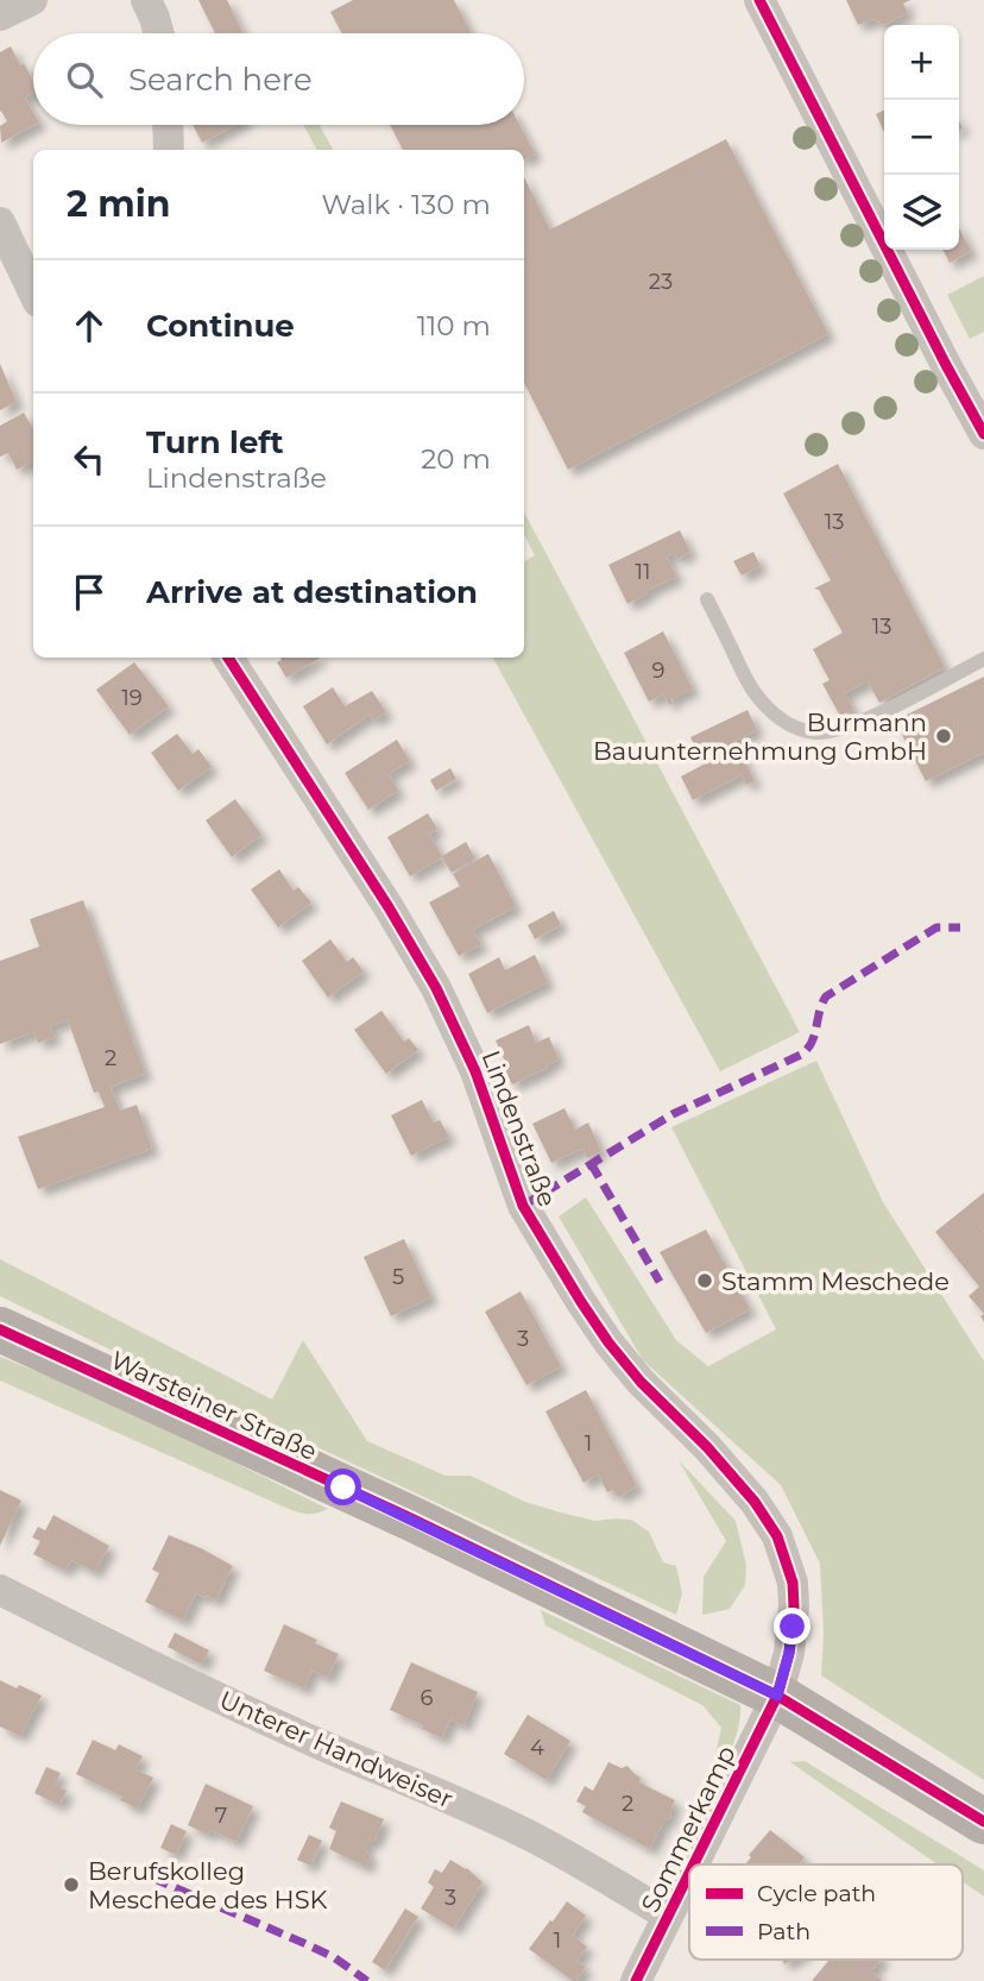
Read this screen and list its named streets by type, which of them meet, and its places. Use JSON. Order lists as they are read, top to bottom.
{
  "streets": {
    "main road": ["Warsteiner Straße"],
    "street": ["Lindenstraße", "Unterer Handweiser", "Sommerkamp"]
  },
  "crossings": [
    ["Lindenstraße", "Warsteiner Straße"],
    ["Lindenstraße", "Sommerkamp"],
    ["Warsteiner Straße", "Sommerkamp"],
    ["Unterer Handweiser", "Sommerkamp"]
  ],
  "places": ["Burmann Bauunternehmung GmbH", "Stamm Meschede", "Berufskolleg Meschede des HSK"],
  "house_numbers": [
    "23",
    "13",
    "11",
    "13",
    "9",
    "19",
    "2",
    "5",
    "3",
    "1",
    "6",
    "4",
    "2",
    "7",
    "3",
    "1"
  ],
  "legend": ["Cycle path", "Path"],
  "page": {
    "map_buttons": ["+", "−"],
    "search": "Search here",
    "heading": ["2 min", "Walk · 130 m"],
    "list": [
      ["Continue", "110 m"],
      ["Turn left", "Lindenstraße", "20 m"],
      "Arrive at destination"
    ]
  }
}
